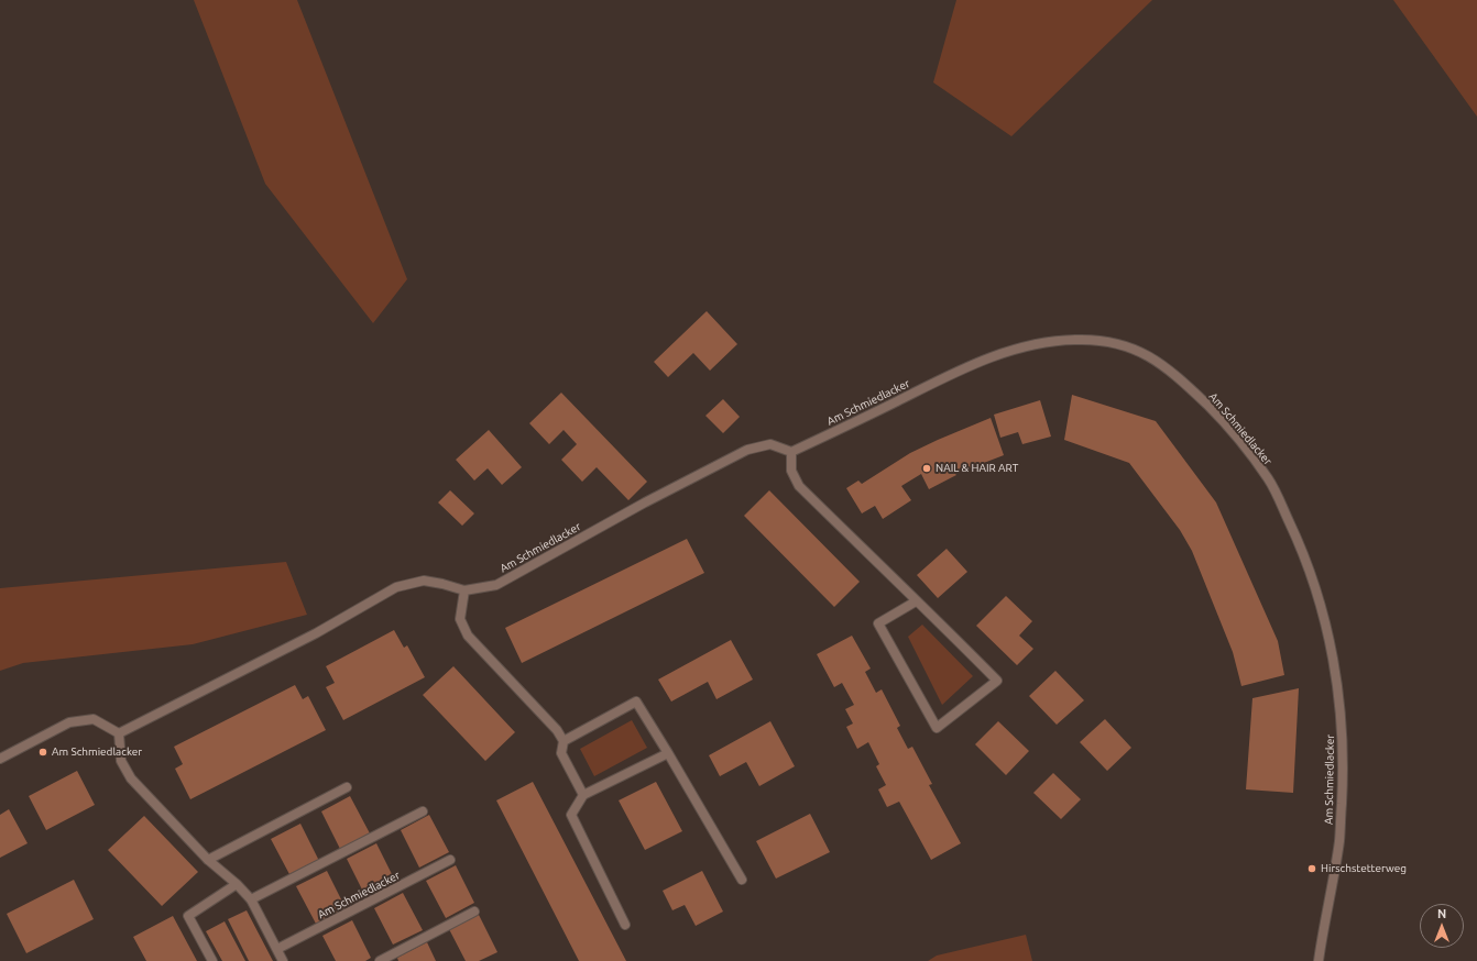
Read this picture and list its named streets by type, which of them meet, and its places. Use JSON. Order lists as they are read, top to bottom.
{
  "streets": {
    "street": ["Am Schmiedlacker"]
  },
  "places": ["NAIL & HAIR ART", "Am Schmiedlacker", "Hirschstetterweg"],
  "north": "top"
}
